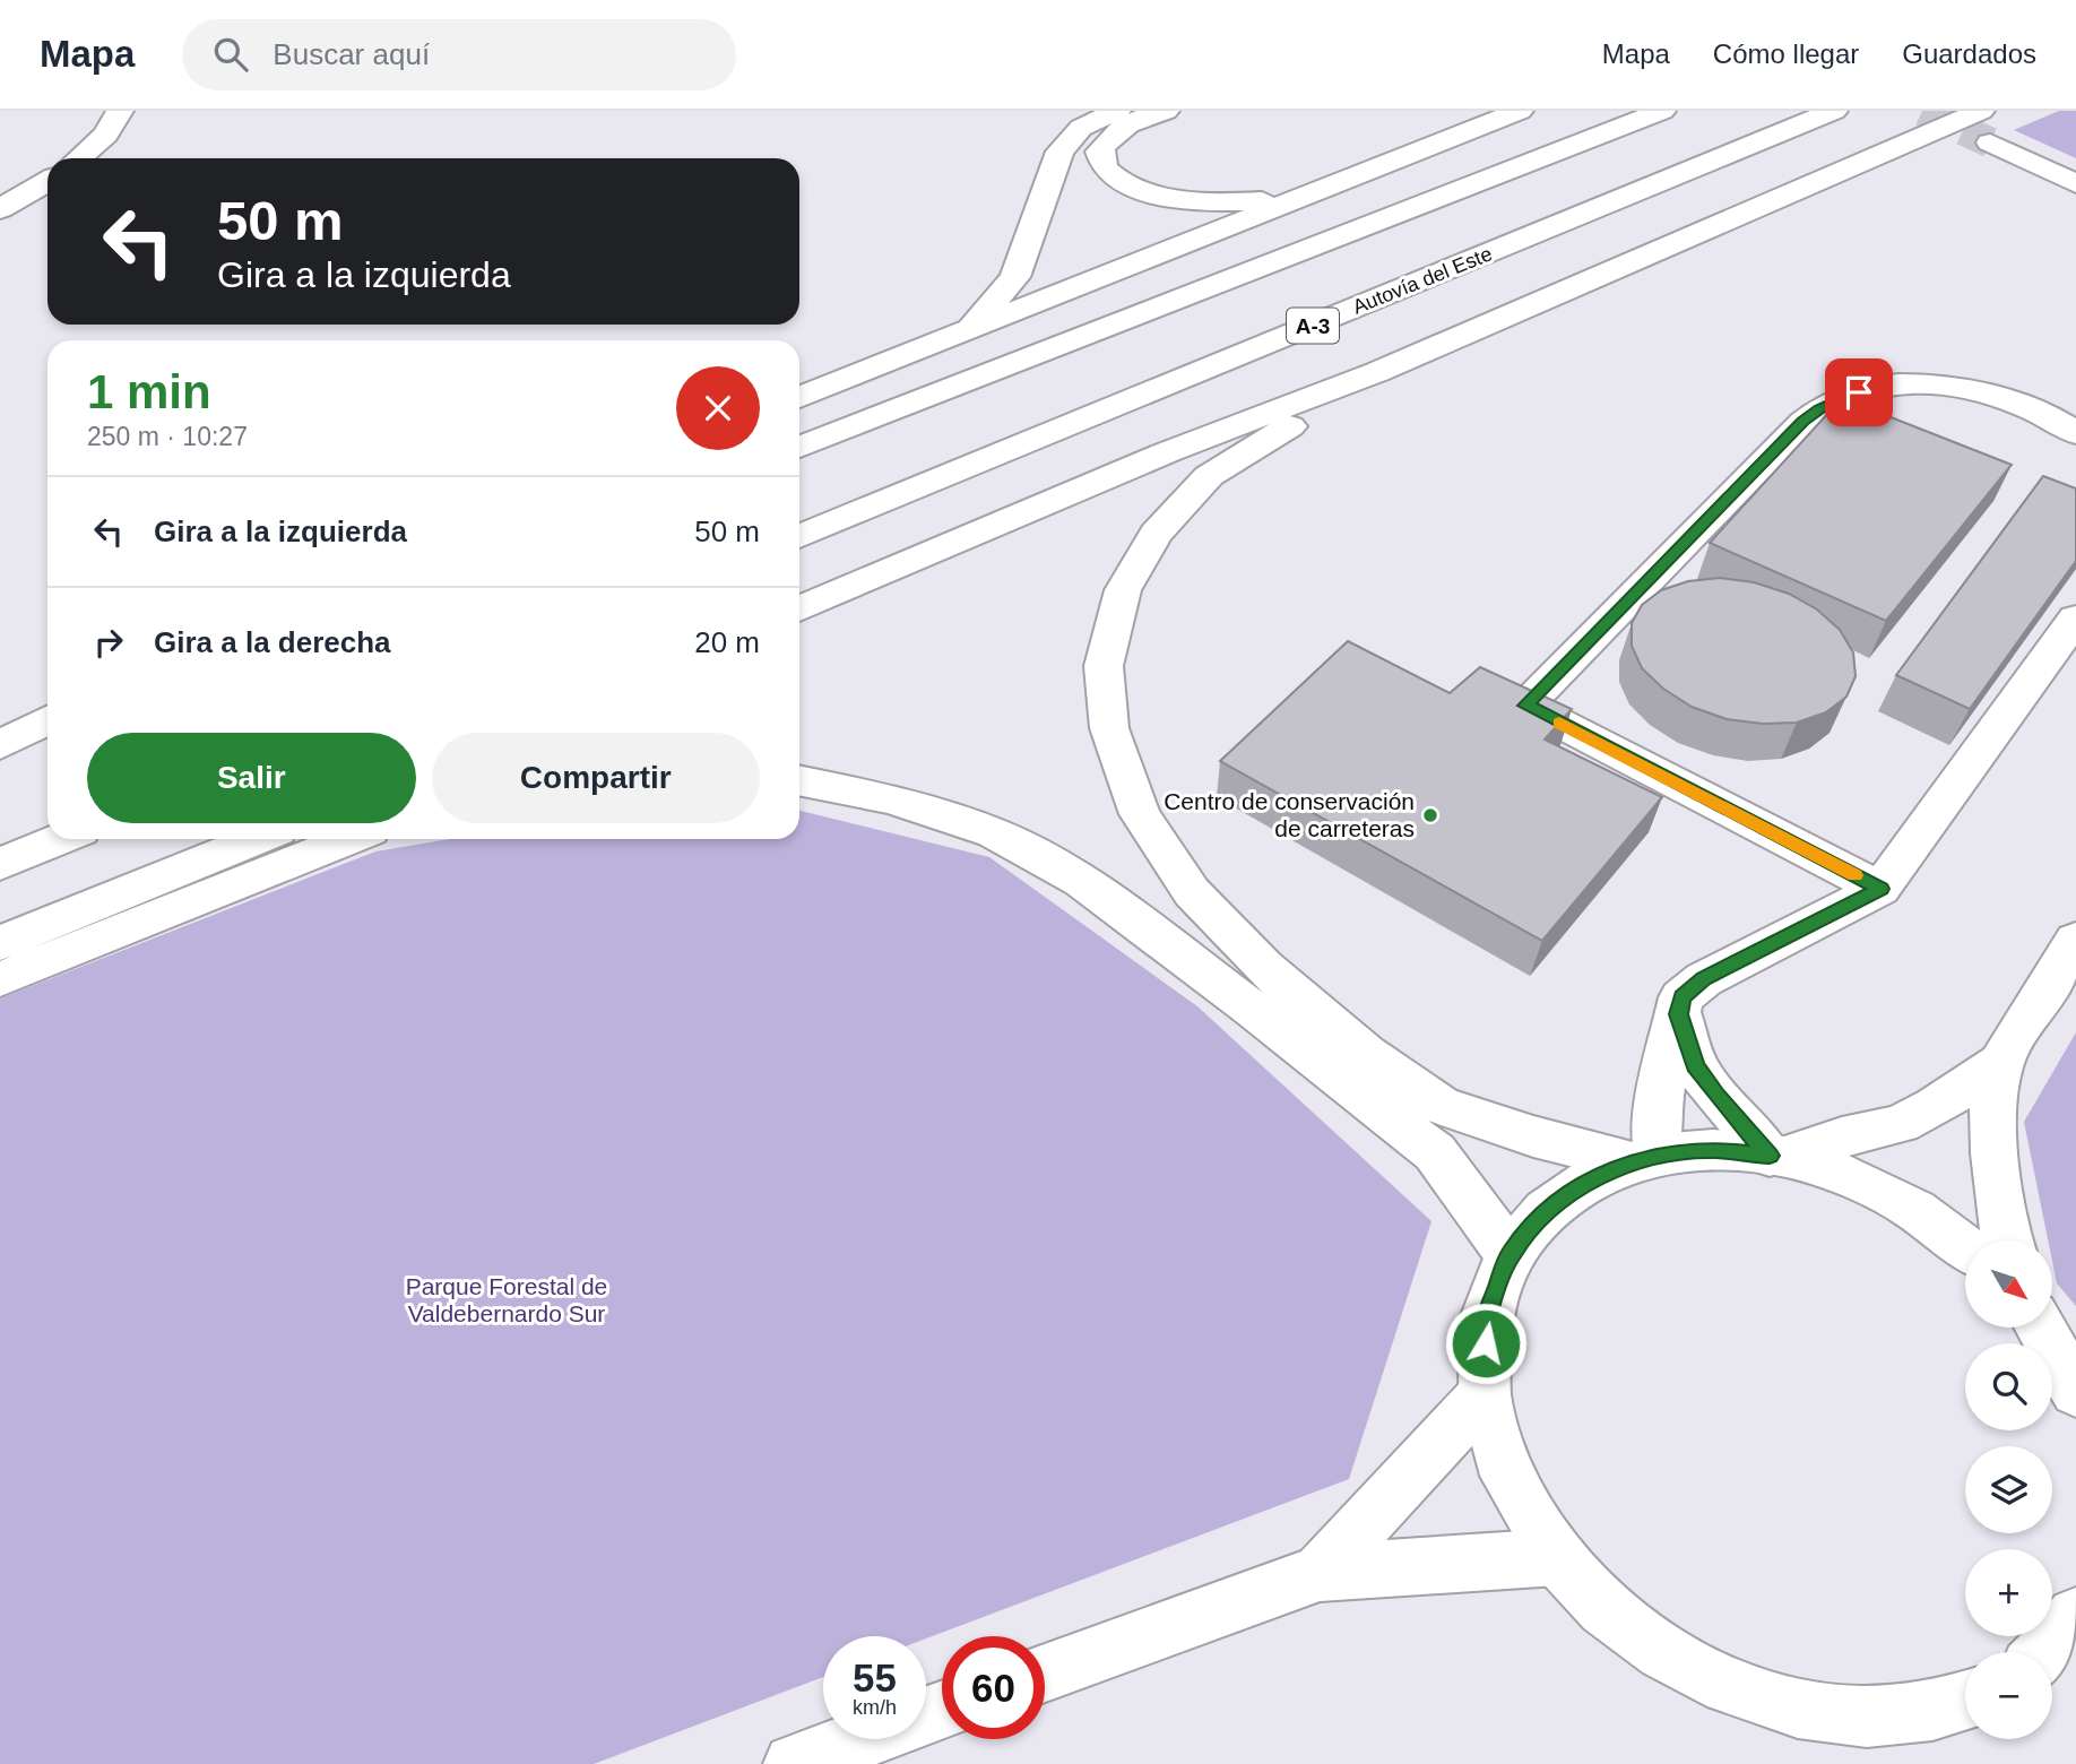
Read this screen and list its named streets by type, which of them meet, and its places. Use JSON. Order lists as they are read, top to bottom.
{
  "streets": {
    "main road": ["Autovía del Este", "A-3"]
  },
  "parks": ["Parque Forestal de Valdebernardo Sur"],
  "places": ["Centro de conservación de carreteras"],
  "north": "bottom right",
  "page": {
    "header": "Mapa",
    "search": "Buscar aquí",
    "nav": ["Mapa", "Cómo llegar", "Guardados"],
    "turn": ["50 m", "Gira a la izquierda"],
    "heading": ["1 min", "250 m · 10:27"],
    "list": [
      {
        "name": "Gira a la izquierda",
        "value": "50 m"
      },
      {
        "name": "Gira a la derecha",
        "value": "20 m"
      }
    ],
    "buttons": ["Salir", "Compartir"],
    "map_buttons": ["+", "−"],
    "speed": "55 km/h",
    "limit": "60"
  }
}
